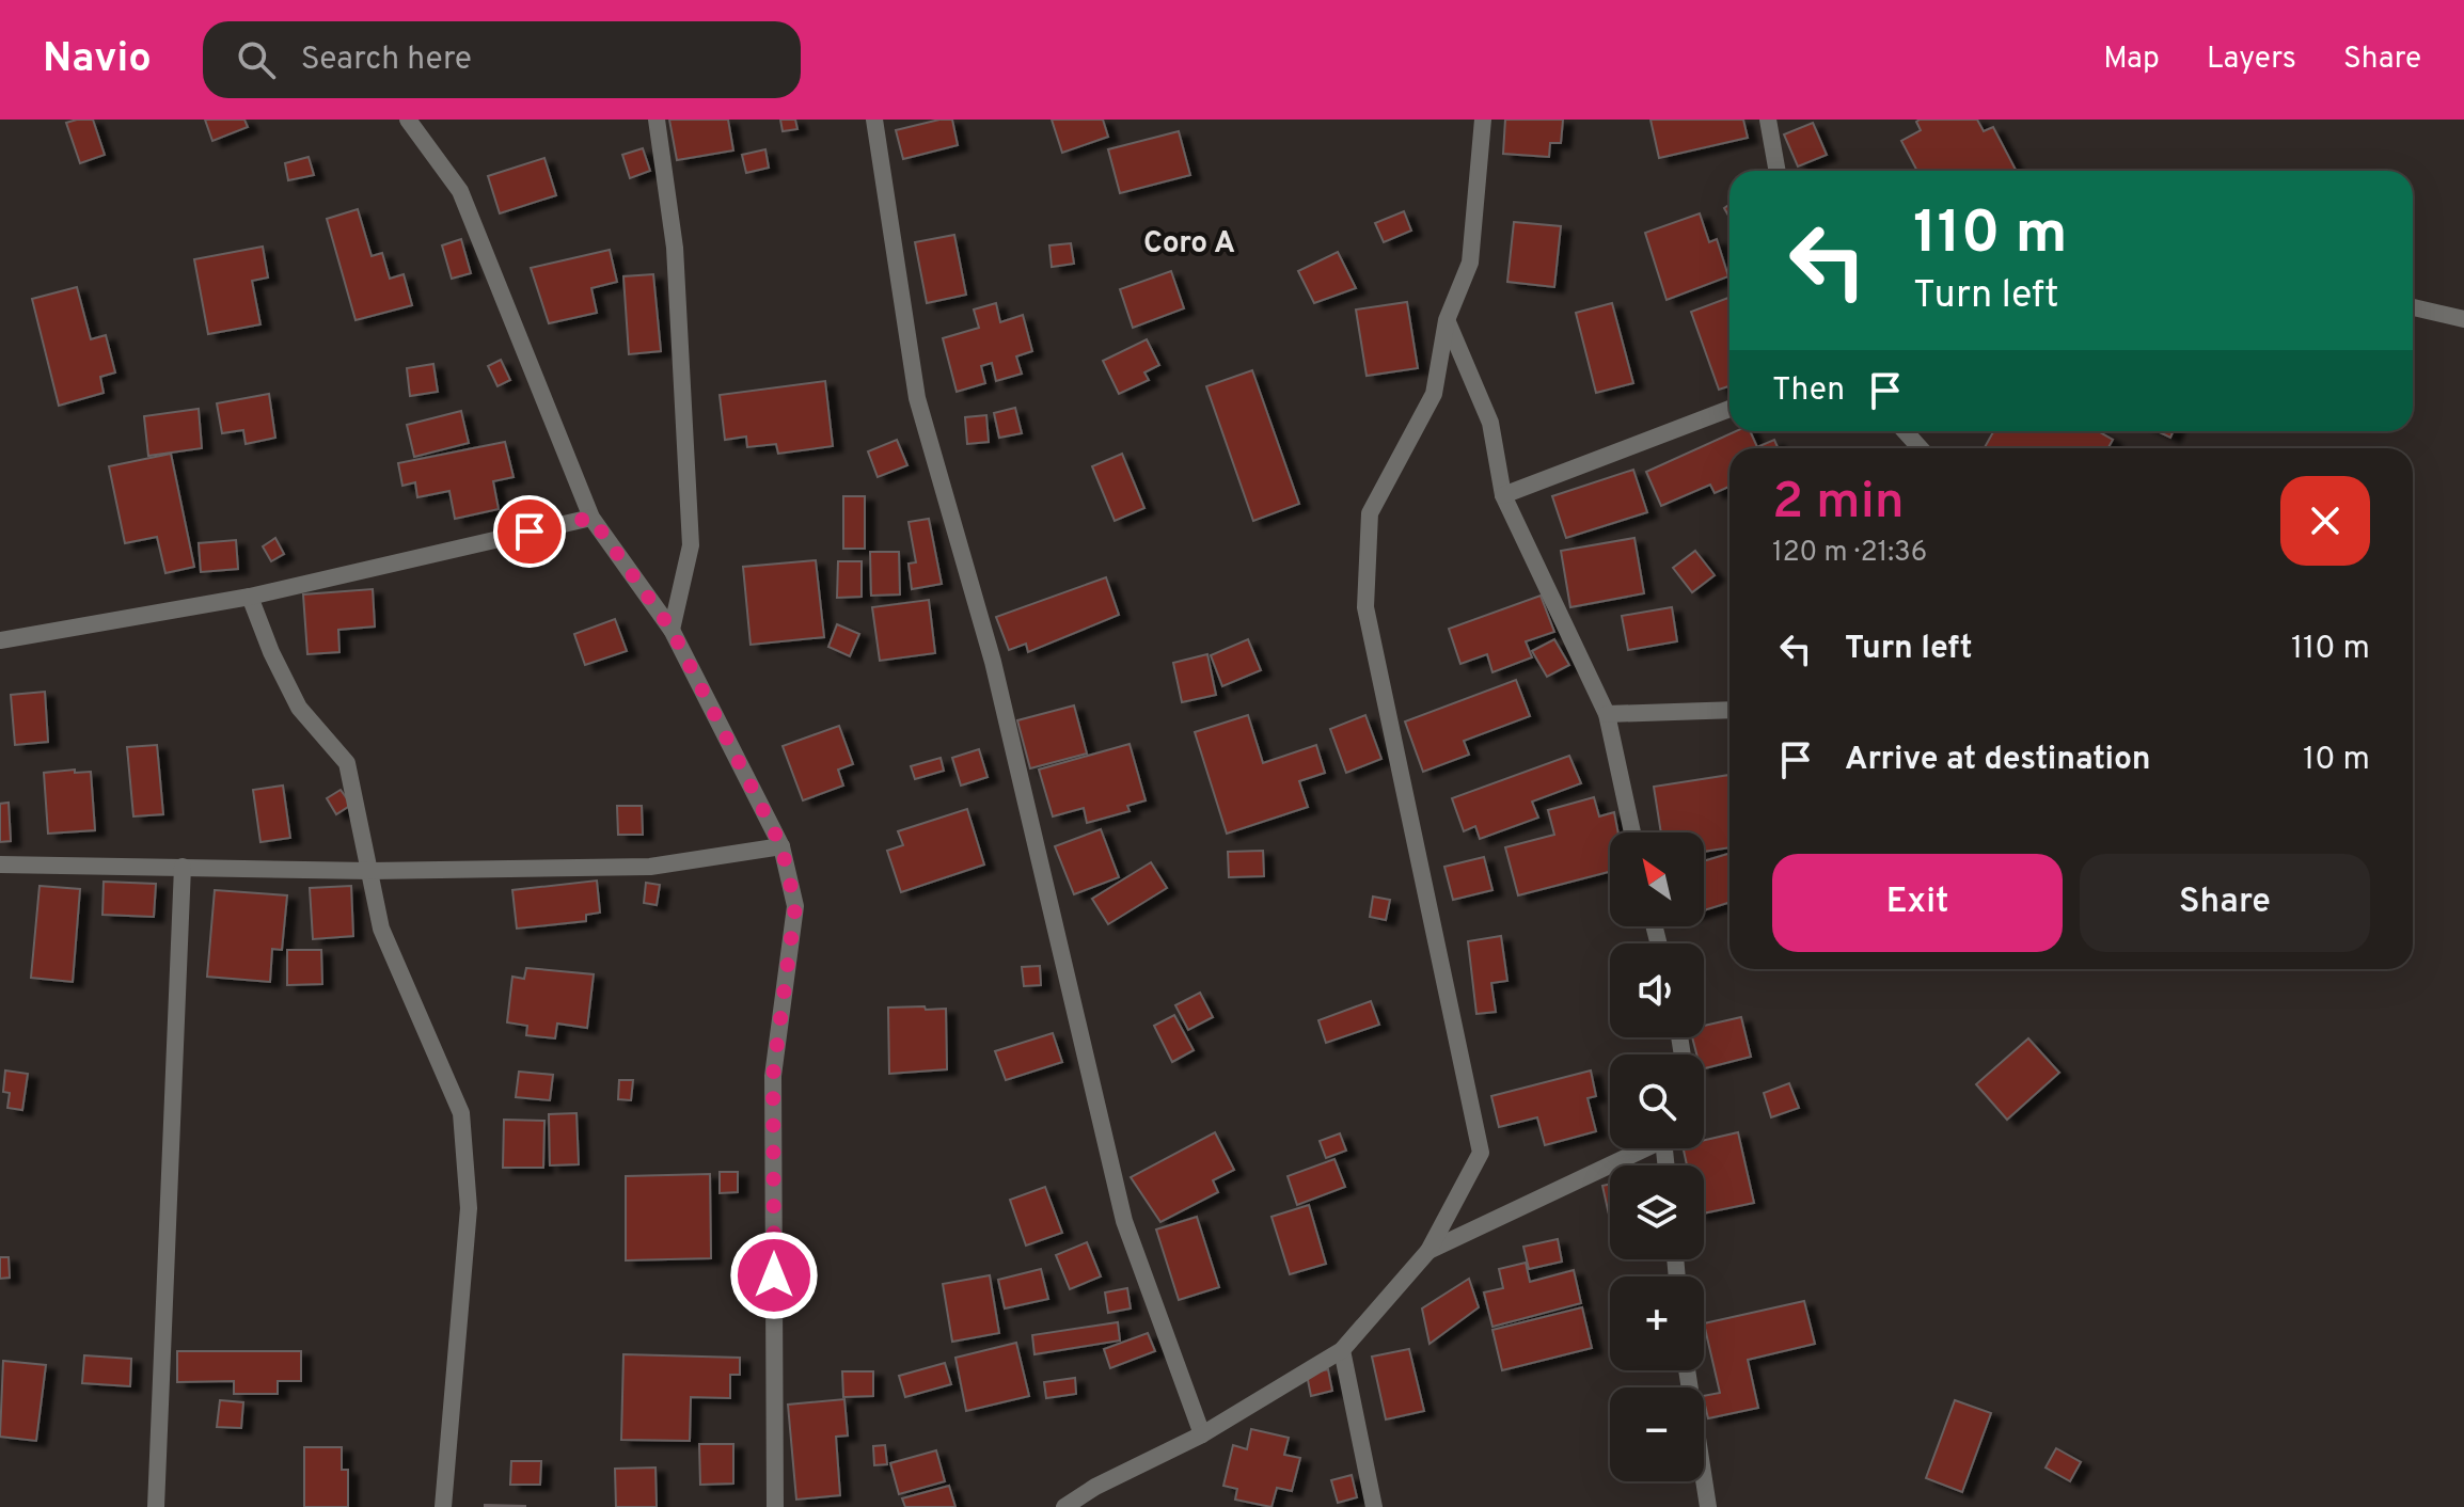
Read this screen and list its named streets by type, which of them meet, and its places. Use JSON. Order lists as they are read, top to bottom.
{
  "districts": ["Coro A"],
  "north": "top left",
  "page": {
    "header": "Navio",
    "search": "Search here",
    "nav": ["Map", "Layers", "Share"],
    "turn": ["110 m", "Turn left"],
    "then": "Then",
    "heading": ["2 min", "120 m · 21:36"],
    "list": [
      {
        "name": "Turn left",
        "value": "110 m"
      },
      {
        "name": "Arrive at destination",
        "value": "10 m"
      }
    ],
    "map_buttons": ["+", "−"],
    "buttons": ["Exit", "Share"]
  }
}
